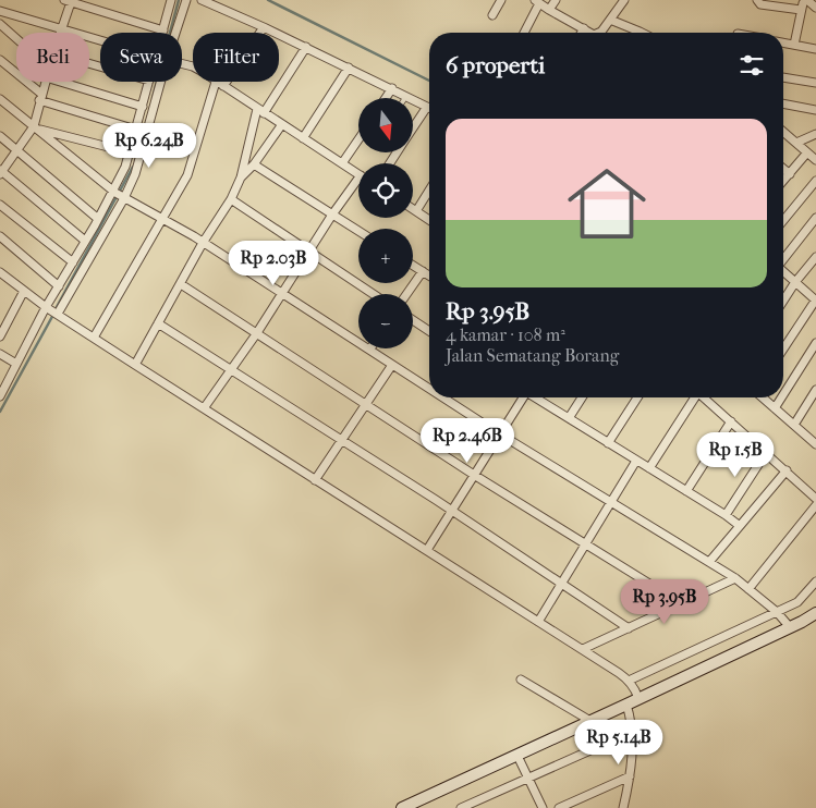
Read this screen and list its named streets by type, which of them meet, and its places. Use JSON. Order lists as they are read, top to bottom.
{
  "north": "bottom",
  "page": {
    "chip": ["Beli", "Sewa", "Filter"],
    "heading": "6 properti",
    "map_buttons": ["+", "−"],
    "list": [
      {
        "name": "Rp 3.95B",
        "note": "4 kamar · 108 m² · Jalan Sematang Borang"
      }
    ],
    "price": [
      "Rp 6.24B",
      "Rp 2.03B",
      "Rp 2.46B",
      "Rp 1.5B",
      "Rp 3.95B",
      "Rp 5.14B"
    ]
  }
}
